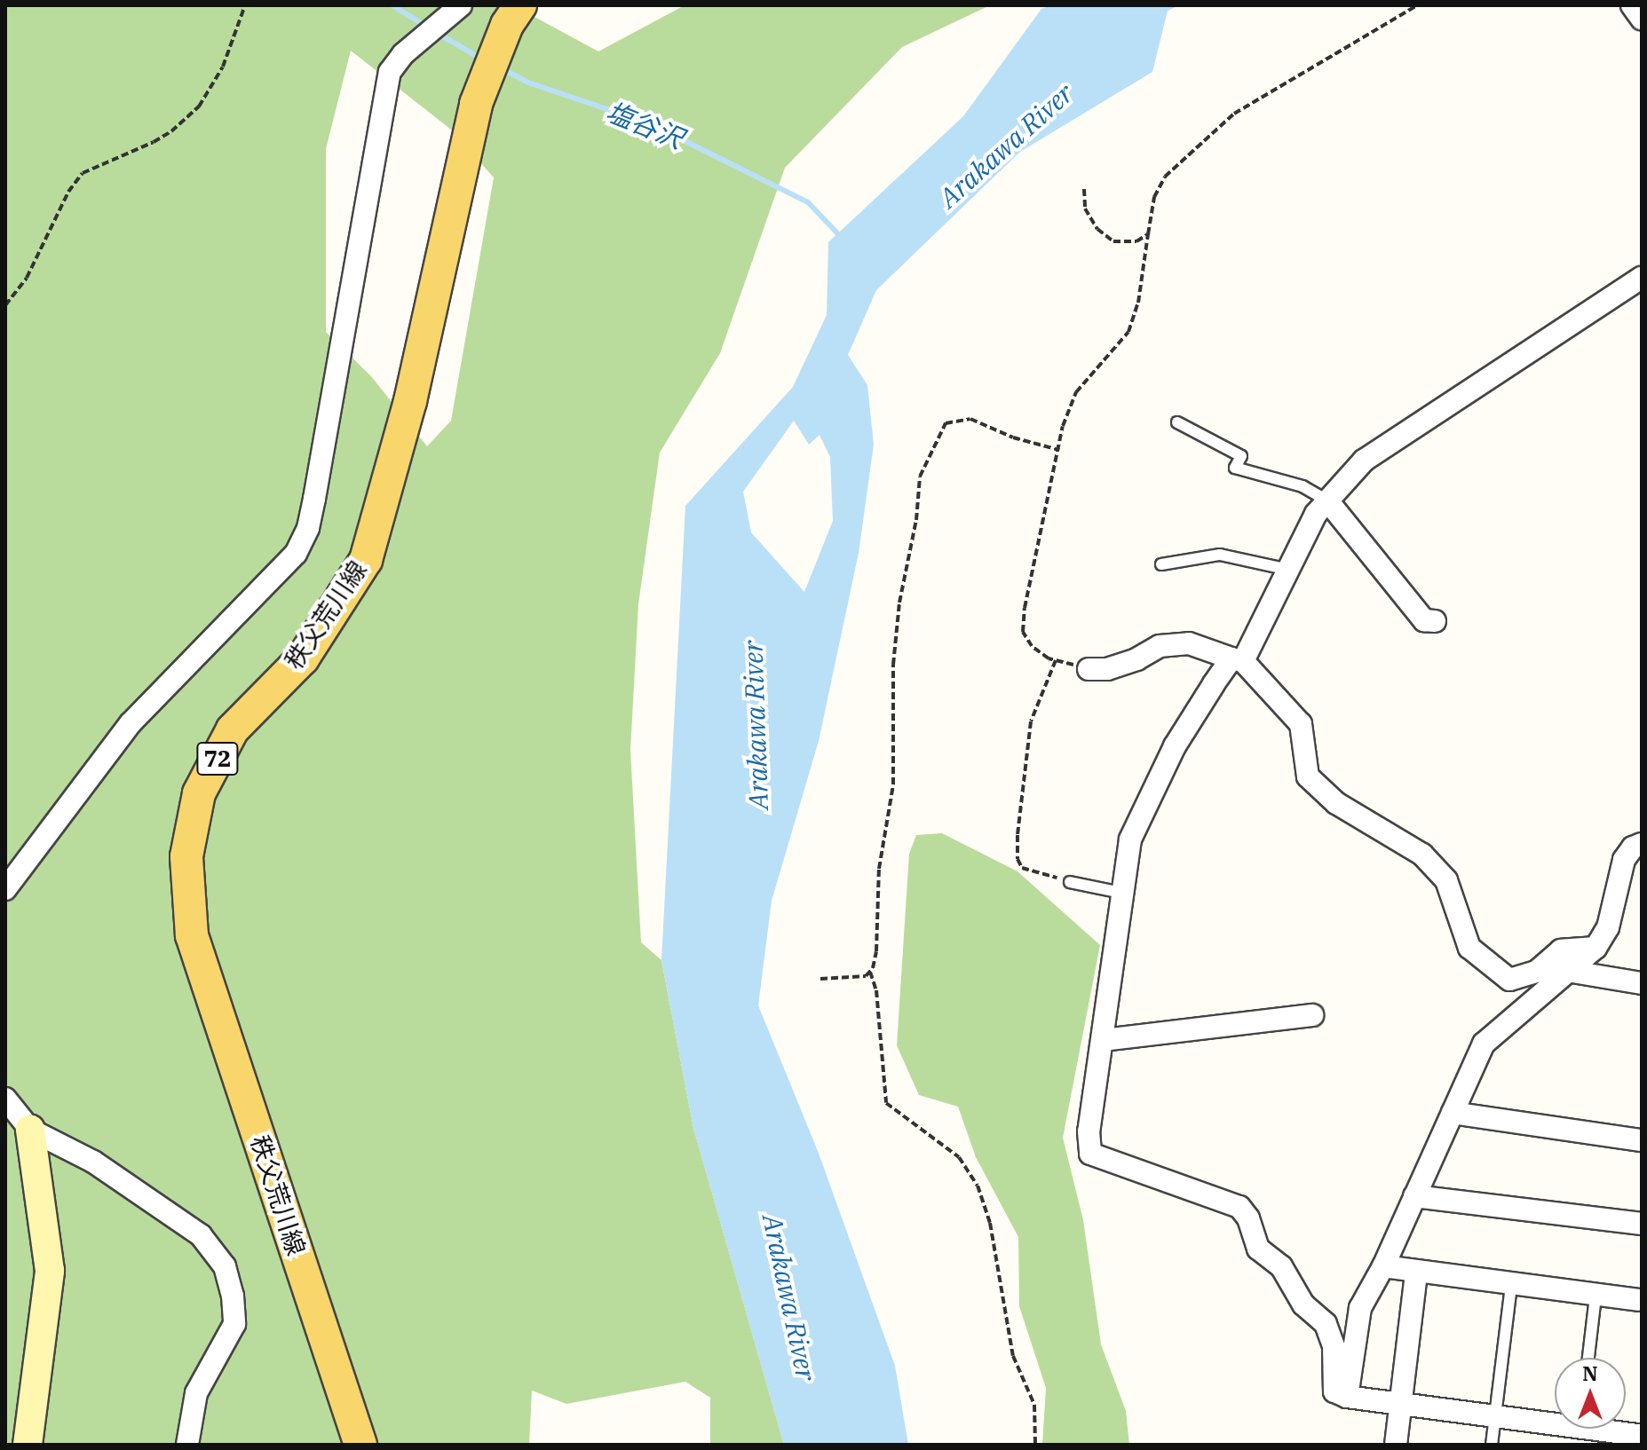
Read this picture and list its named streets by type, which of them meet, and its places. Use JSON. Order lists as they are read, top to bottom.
{
  "streets": {
    "main road": ["秩父荒川線", "72"]
  },
  "water": ["塩谷沢", "Arakawa River"],
  "north": "top"
}
